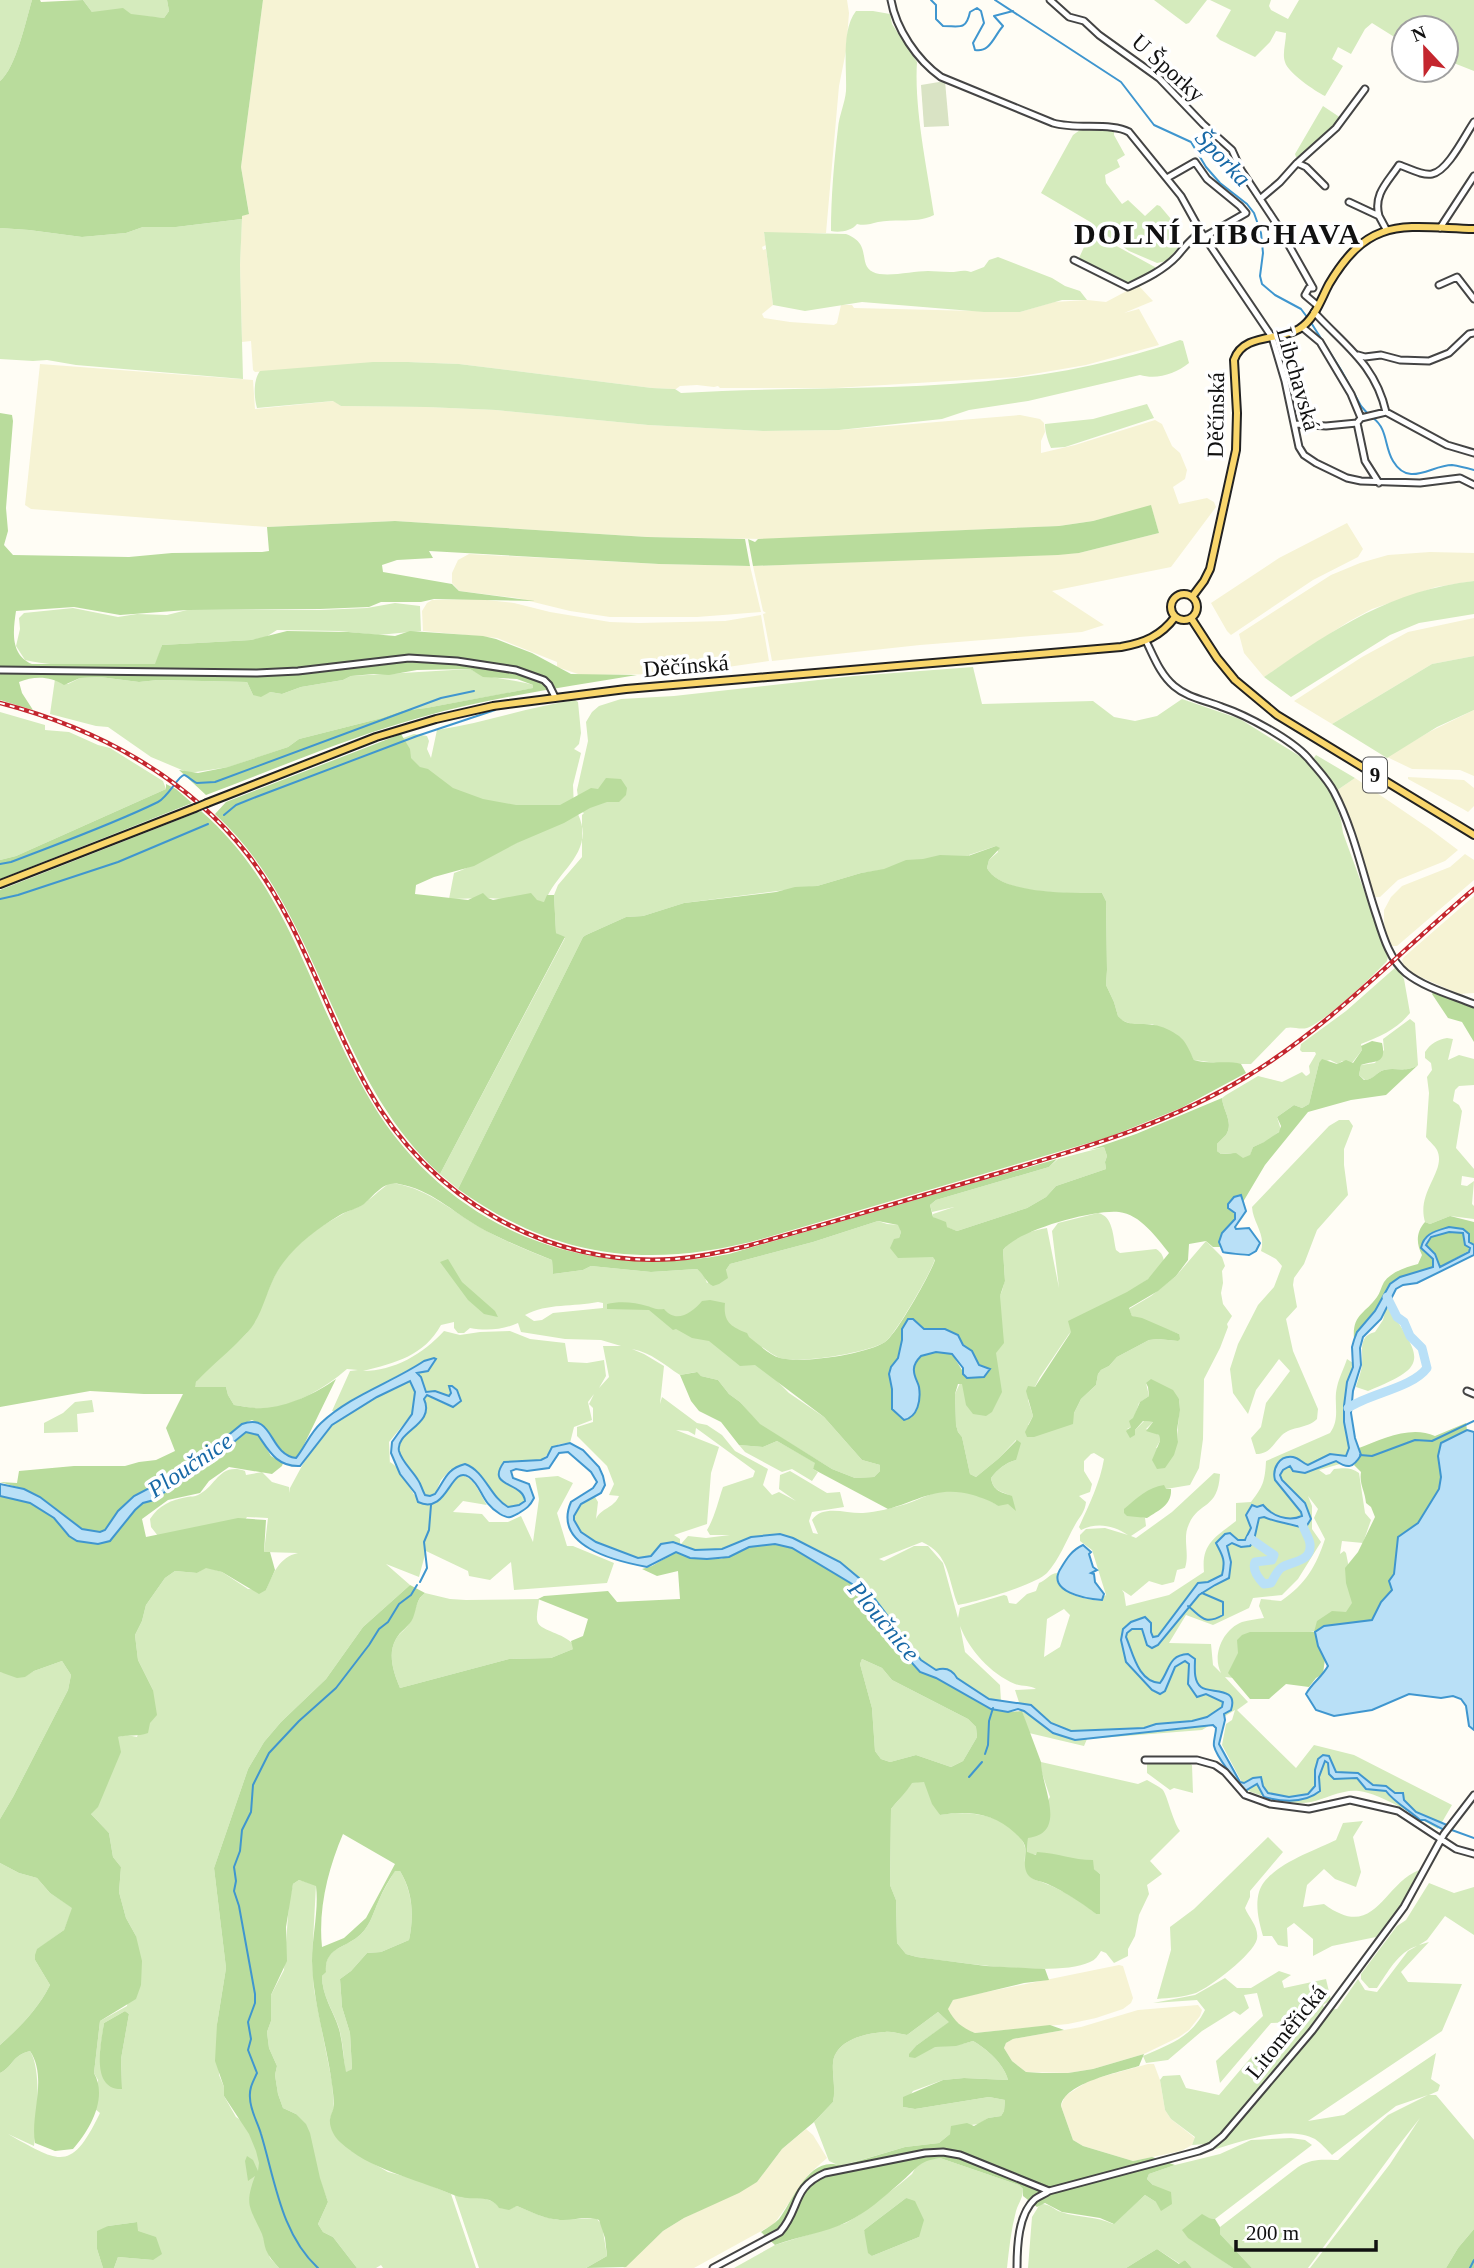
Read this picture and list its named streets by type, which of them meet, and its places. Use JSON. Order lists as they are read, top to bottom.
{
  "streets": {
    "main road": ["Děčínská", "9"],
    "street": ["U Šporky", "Libchavská", "Litoměřická"]
  },
  "crossings": [
    ["Libchavská", "Děčínská"],
    ["Děčínská", "9"]
  ],
  "districts": ["DOLNÍ LIBCHAVA"],
  "water": ["Šporka", "Ploučnice"],
  "scale_bar": "200 m",
  "north": "top"
}
